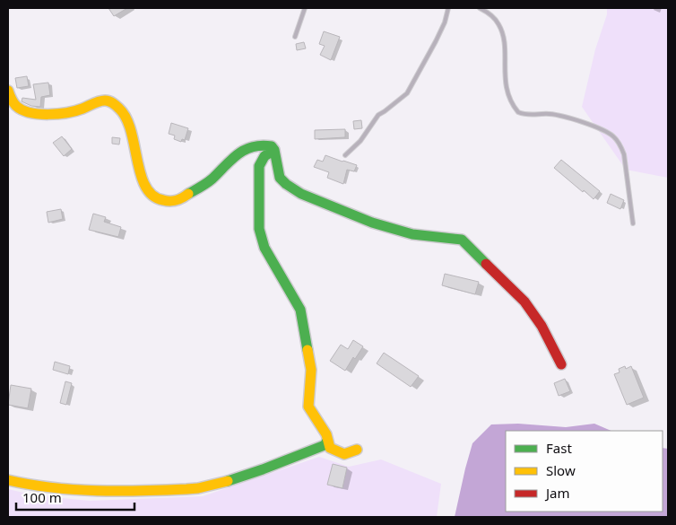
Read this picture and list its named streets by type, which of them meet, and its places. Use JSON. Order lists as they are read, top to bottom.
{
  "legend": ["Fast", "Slow", "Jam"],
  "scale_bar": "100 m"
}
